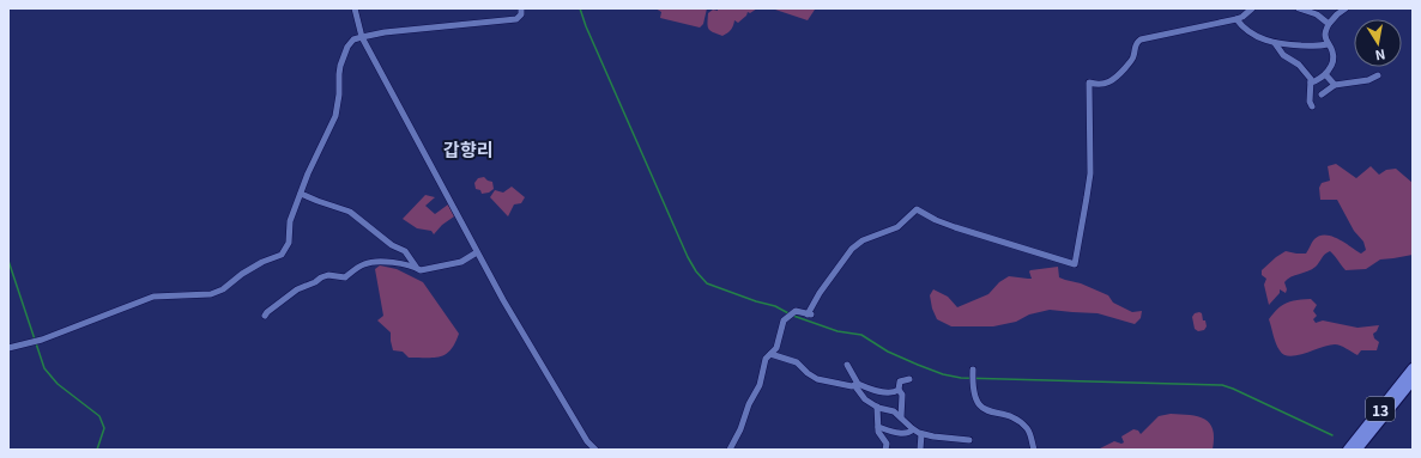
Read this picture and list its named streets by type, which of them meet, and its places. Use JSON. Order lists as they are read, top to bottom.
{
  "streets": {
    "main road": ["13"]
  },
  "districts": ["갑향리"],
  "north": "bottom"
}
